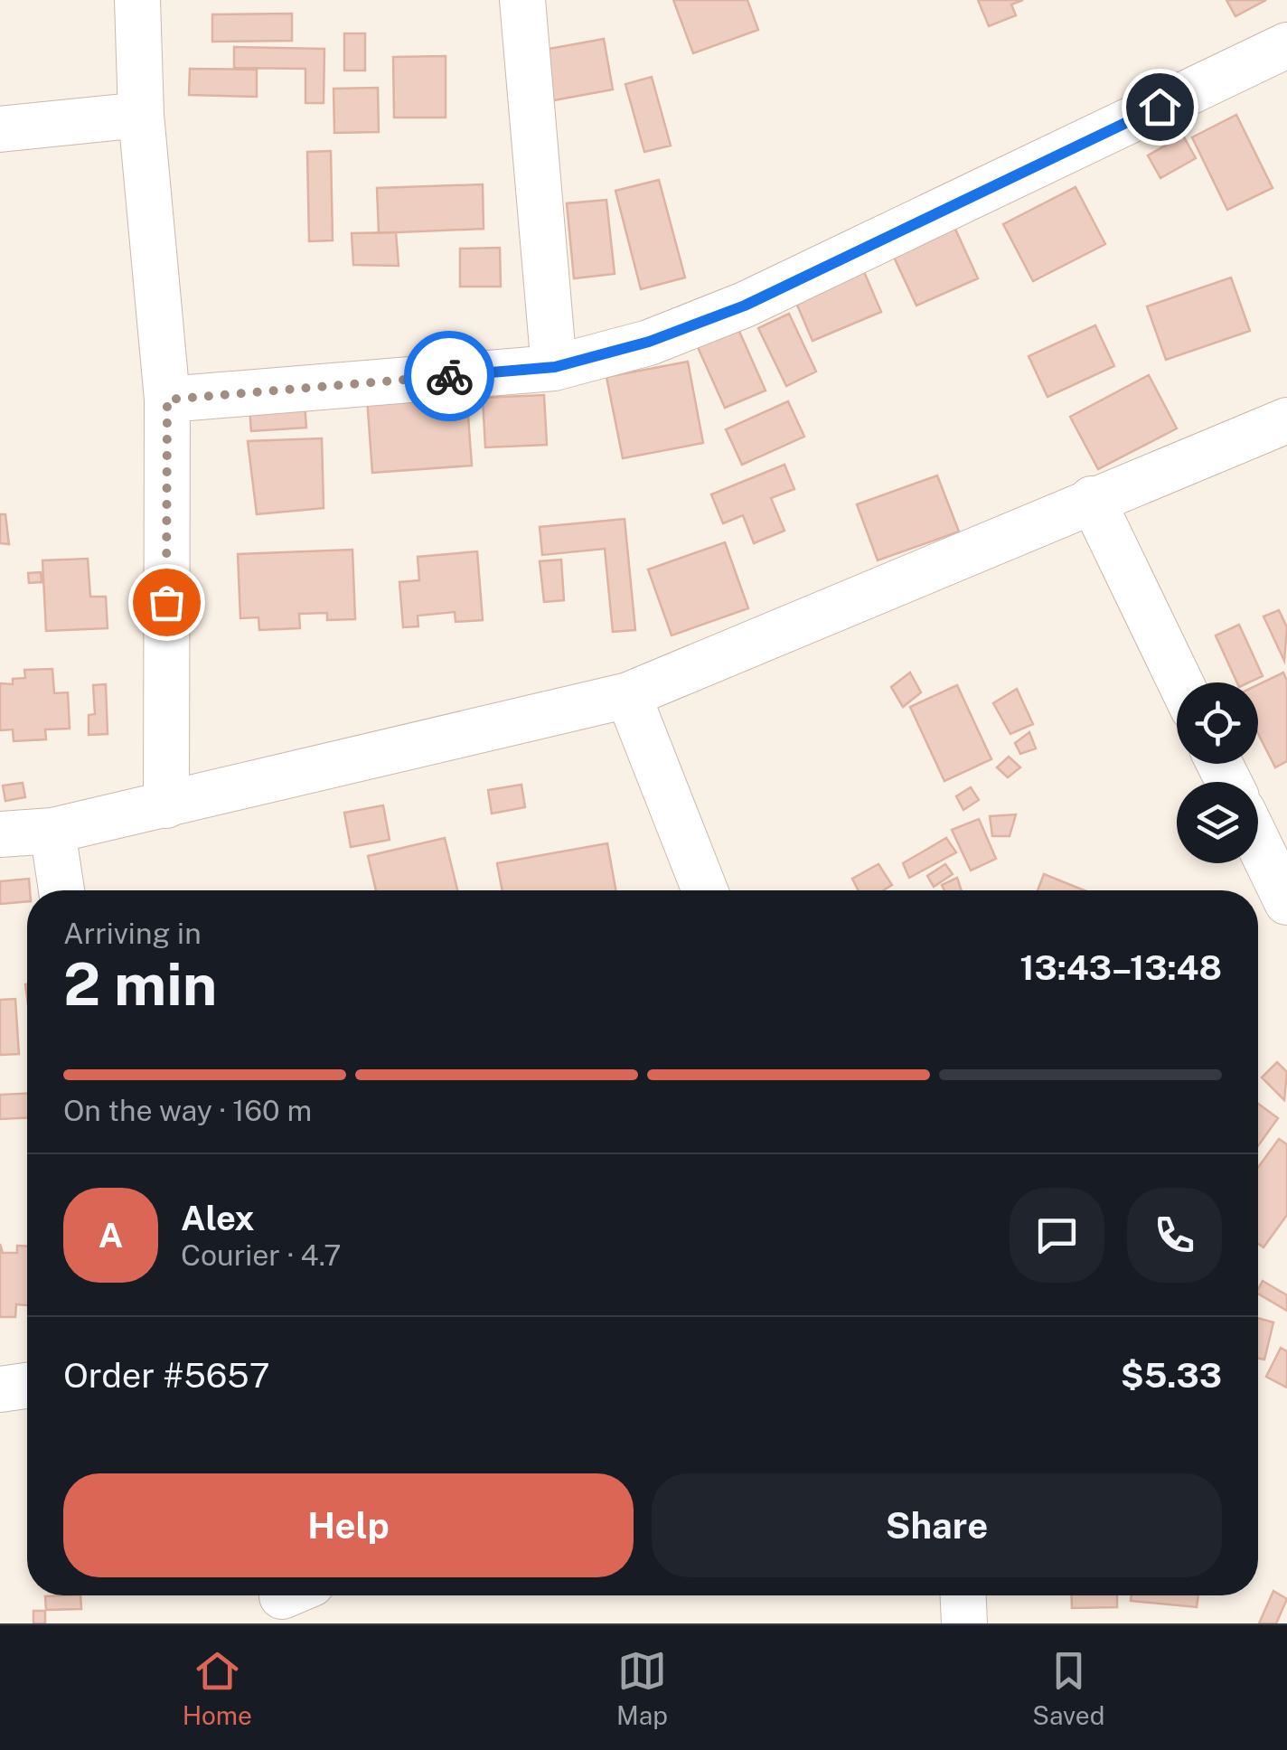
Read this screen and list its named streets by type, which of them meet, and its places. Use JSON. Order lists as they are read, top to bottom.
{
  "page": {
    "heading": ["2 min", "Arriving in", "13:43–13:48"],
    "panel": [
      "Alex",
      "Courier · 4.7",
      "Order #5657",
      "$5.33"
    ],
    "bar": "On the way · 160 m",
    "round": "A",
    "buttons": ["Help", "Share"],
    "tabs": ["Home", "Map", "Saved"]
  }
}
